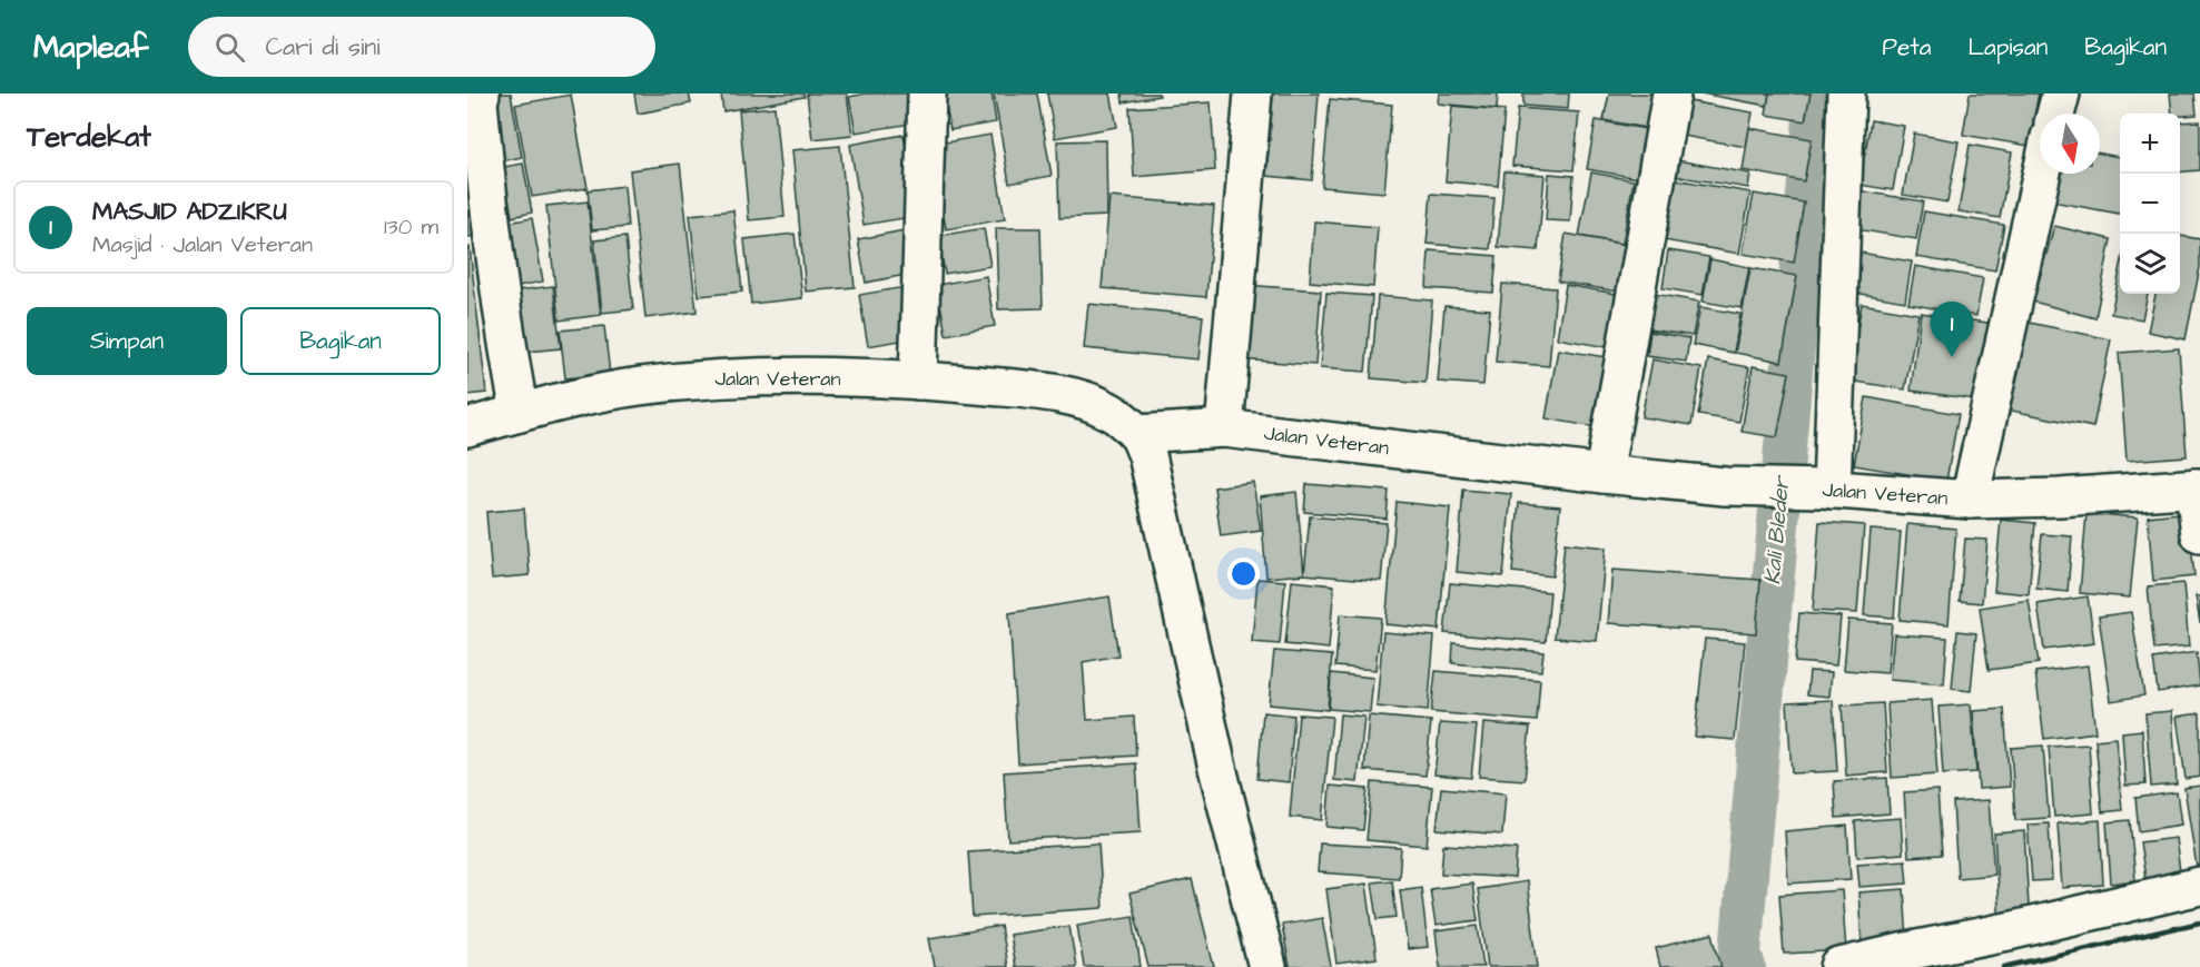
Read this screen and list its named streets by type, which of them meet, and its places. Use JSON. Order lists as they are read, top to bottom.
{
  "streets": {
    "street": ["Jalan Veteran"]
  },
  "water": ["Kali Bleder"],
  "north": "bottom",
  "page": {
    "header": "Mapleaf",
    "search": "Cari di sini",
    "nav": ["Peta", "Lapisan", "Bagikan"],
    "heading": "Terdekat",
    "map_buttons": ["+", "−"],
    "list": [
      {
        "mark": "1",
        "name": "MASJID ADZIKRU",
        "note": "Masjid · Jalan Veteran",
        "value": "130 m"
      }
    ],
    "buttons": ["Simpan", "Bagikan"],
    "pins": "1"
  }
}
